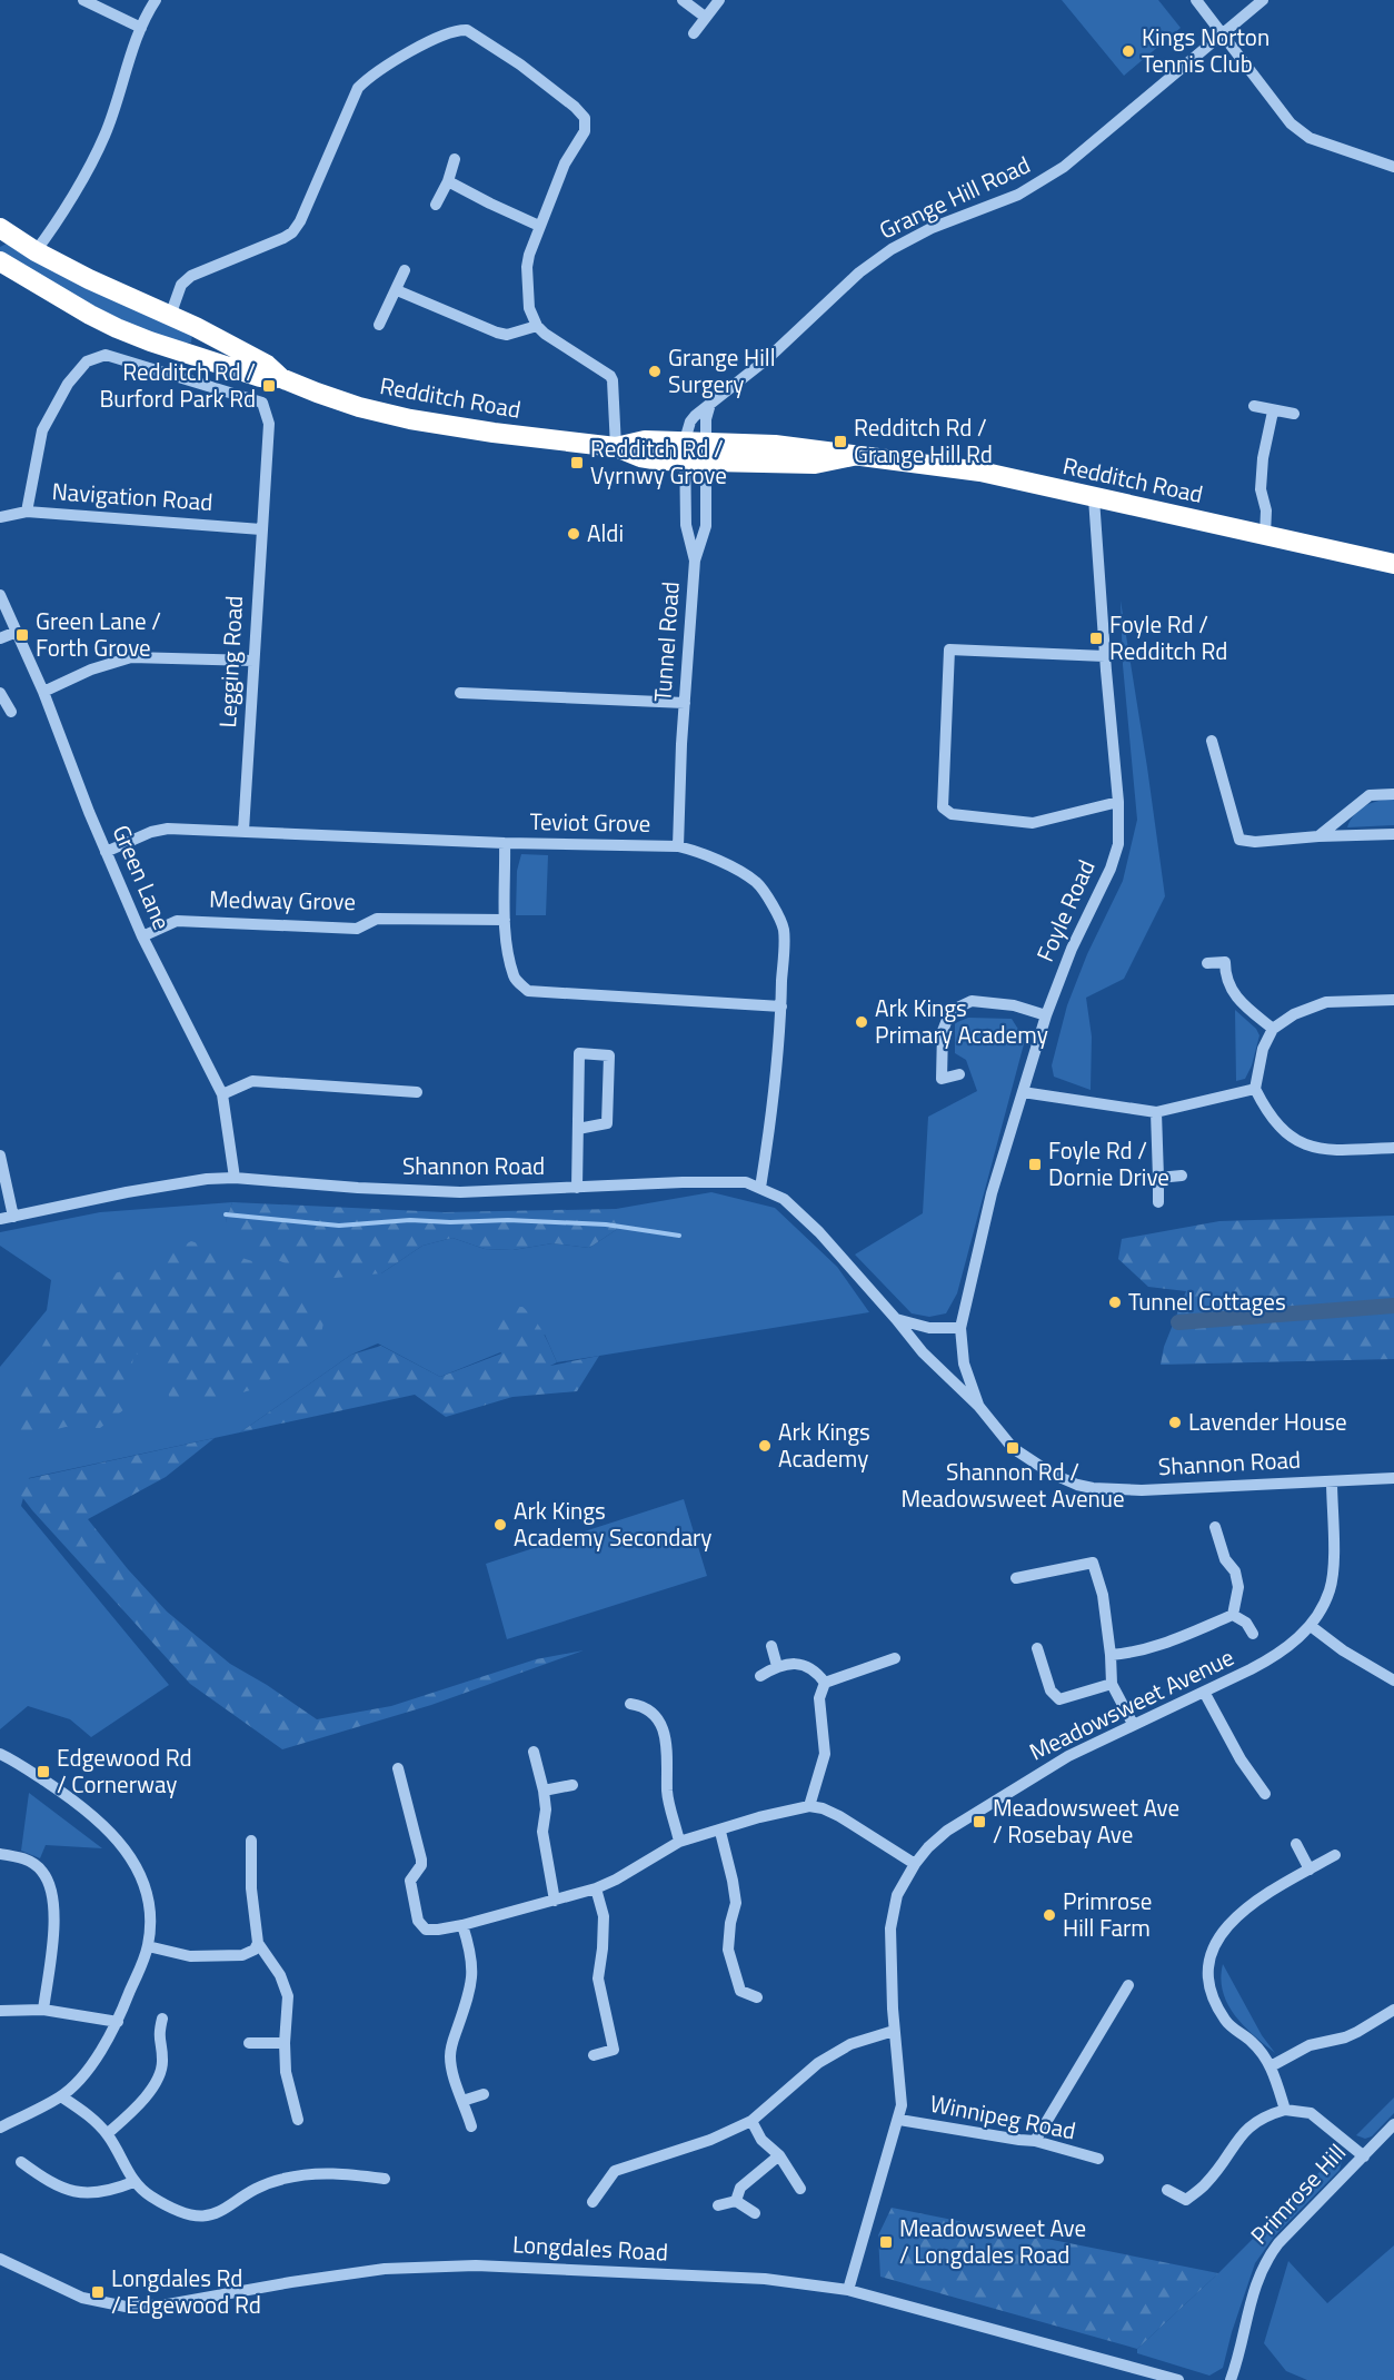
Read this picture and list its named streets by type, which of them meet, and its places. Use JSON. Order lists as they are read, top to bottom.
{
  "streets": {
    "highway": ["Redditch Road"],
    "street": [
      "Grange Hill Road",
      "Navigation Road",
      "Tunnel Road",
      "Legging Road",
      "Teviot Grove",
      "Green Lane",
      "Medway Grove",
      "Foyle Road",
      "Shannon Road",
      "Meadowsweet Avenue",
      "Winnipeg Road",
      "Primrose Hill",
      "Longdales Road"
    ]
  },
  "crossings": [
    ["Grange Hill Road", "Redditch Road"],
    ["Grange Hill Road", "Tunnel Road"],
    ["Redditch Road", "Tunnel Road"],
    ["Redditch Road", "Foyle Road"],
    ["Navigation Road", "Legging Road"],
    ["Tunnel Road", "Teviot Grove"],
    ["Legging Road", "Teviot Grove"],
    ["Teviot Grove", "Green Lane"],
    ["Teviot Grove", "Shannon Road"],
    ["Green Lane", "Medway Grove"],
    ["Green Lane", "Shannon Road"],
    ["Foyle Road", "Shannon Road"],
    ["Shannon Road", "Meadowsweet Avenue"],
    ["Meadowsweet Avenue", "Winnipeg Road"],
    ["Meadowsweet Avenue", "Longdales Road"]
  ],
  "places": {
    "other": [
      "Kings Norton Tennis Club",
      "Grange Hill Surgery",
      "Aldi",
      "Ark Kings Primary Academy",
      "Tunnel Cottages",
      "Lavender House",
      "Ark Kings Academy",
      "Ark Kings Academy Secondary",
      "Primrose Hill Farm"
    ],
    "transit": [
      "Redditch Rd / Burford Park Rd",
      "Redditch Rd / Grange Hill Rd",
      "Redditch Rd / Vyrnwy Grove",
      "Green Lane / Forth Grove",
      "Foyle Rd / Redditch Rd",
      "Foyle Rd / Dornie Drive",
      "Shannon Rd / Meadowsweet Avenue",
      "Edgewood Rd / Cornerway",
      "Meadowsweet Ave / Rosebay Ave",
      "Meadowsweet Ave / Longdales Road",
      "Longdales Rd / Edgewood Rd"
    ]
  }
}
